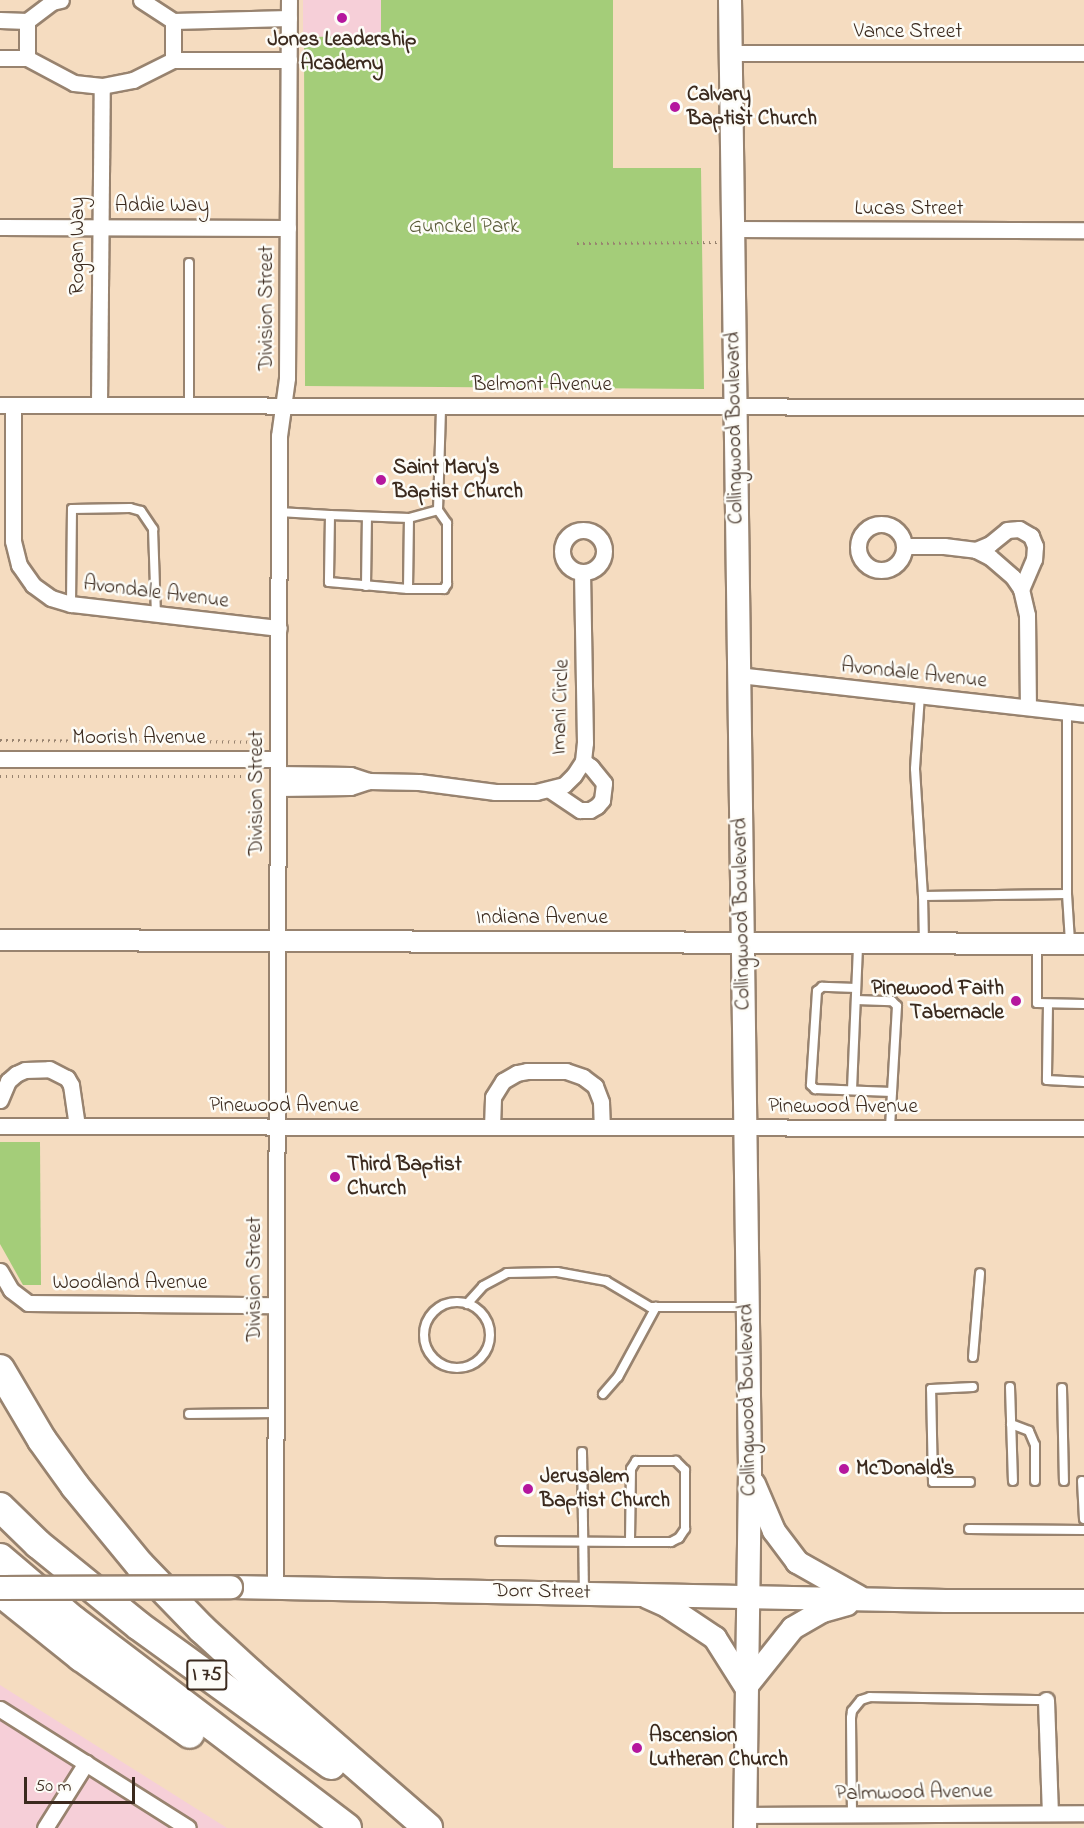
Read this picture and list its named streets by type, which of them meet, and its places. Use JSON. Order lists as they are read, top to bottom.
{
  "streets": {
    "highway": ["I 75"],
    "main road": ["Collingwood Boulevard", "Dorr Street"],
    "street": [
      "Vance Street",
      "Addie Way",
      "Lucas Street",
      "Rogan Way",
      "Division Street",
      "Belmont Avenue",
      "Avondale Avenue",
      "Imani Circle",
      "Moorish Avenue",
      "Indiana Avenue",
      "Pinewood Avenue",
      "Woodland Avenue",
      "Palmwood Avenue"
    ]
  },
  "crossings": [
    ["Vance Street", "Collingwood Boulevard"],
    ["Addie Way", "Rogan Way"],
    ["Addie Way", "Division Street"],
    ["Lucas Street", "Collingwood Boulevard"],
    ["Rogan Way", "Belmont Avenue"],
    ["Division Street", "Belmont Avenue"],
    ["Division Street", "Avondale Avenue"],
    ["Division Street", "Imani Circle"],
    ["Division Street", "Moorish Avenue"],
    ["Division Street", "Indiana Avenue"],
    ["Division Street", "Pinewood Avenue"],
    ["Division Street", "Woodland Avenue"],
    ["Division Street", "Dorr Street"],
    ["Belmont Avenue", "Collingwood Boulevard"],
    ["Belmont Avenue", "Avondale Avenue"],
    ["Collingwood Boulevard", "Avondale Avenue"],
    ["Collingwood Boulevard", "Indiana Avenue"],
    ["Collingwood Boulevard", "Pinewood Avenue"],
    ["Collingwood Boulevard", "Dorr Street"],
    ["Collingwood Boulevard", "Palmwood Avenue"],
    ["Imani Circle", "Moorish Avenue"]
  ],
  "parks": ["Gunckel Park"],
  "places": [
    "Jones Leadership Academy",
    "Calvary Baptist Church",
    "Saint Mary's Baptist Church",
    "Pinewood Faith Tabernacle",
    "Third Baptist Church",
    "McDonald's",
    "Jerusalem Baptist Church",
    "Ascension Lutheran Church"
  ],
  "scale_bar": "50 m"
}
